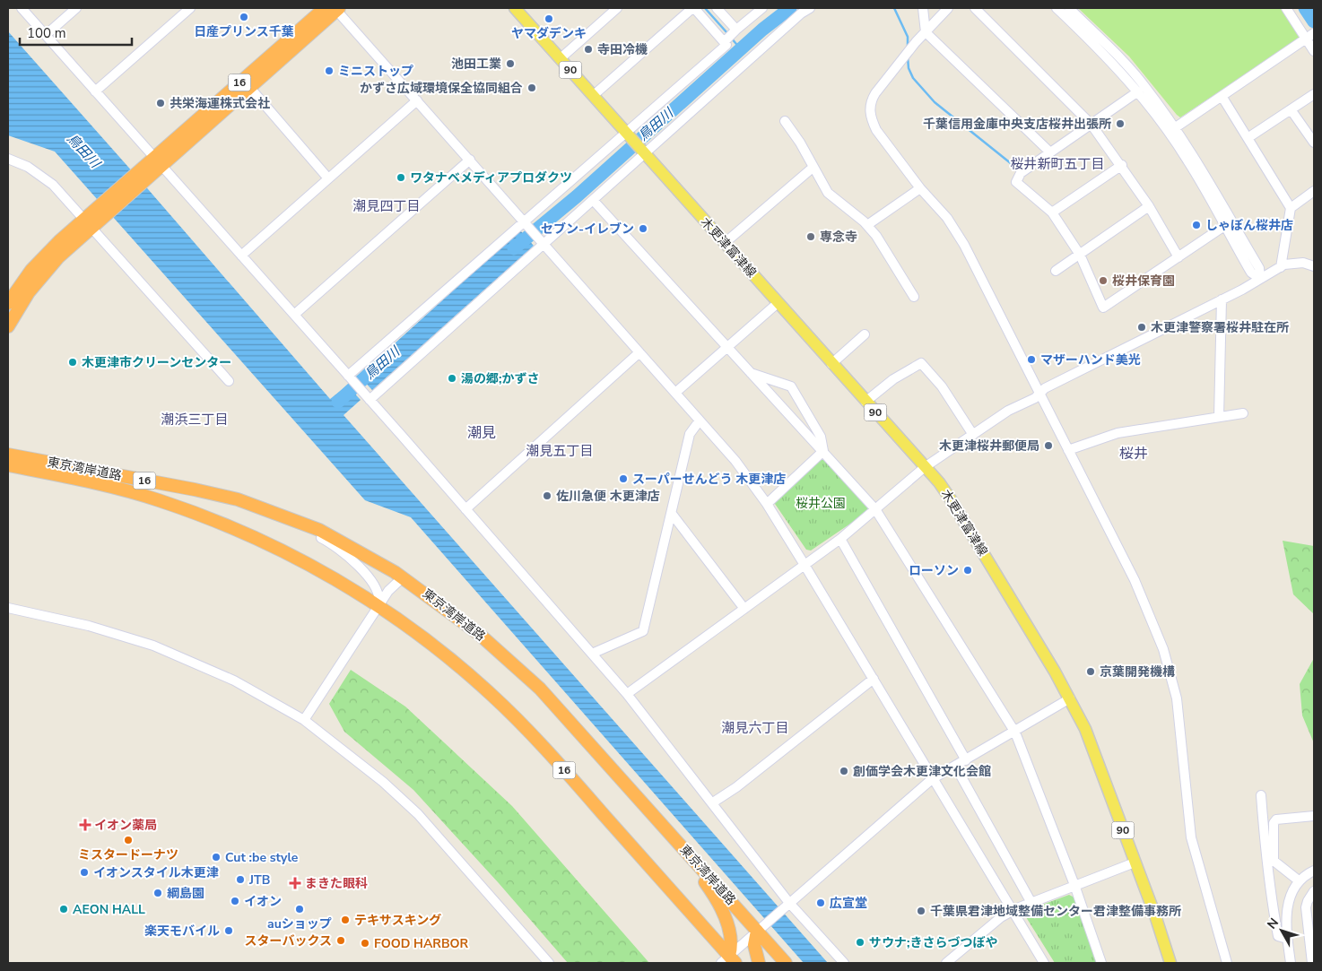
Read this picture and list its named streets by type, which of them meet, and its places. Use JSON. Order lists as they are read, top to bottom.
{
  "streets": {
    "highway": ["16", "東京湾岸道路"],
    "main road": ["90", "木更津富津線"]
  },
  "crossings": [
    ["90", "木更津富津線"]
  ],
  "districts": [
    "桜井新町五丁目",
    "潮見四丁目",
    "潮浜三丁目",
    "潮見",
    "潮見五丁目",
    "桜井",
    "潮見六丁目"
  ],
  "water": ["鳥田川"],
  "parks": ["桜井公園"],
  "places": {
    "other": [
      "日産プリンス千葉",
      "ヤマダデンキ",
      "寺田冷機",
      "池田工業",
      "ミニストップ",
      "かずさ広域環境保全協同組合",
      "共栄海運株式会社",
      "千葉信用金庫中央支店桜井出張所",
      "ワタナベメディアプロダクツ",
      "しゃぼん桜井店",
      "セブン-イレブン",
      "専念寺",
      "桜井保育園",
      "木更津警察署桜井駐在所",
      "マザーハンド美光",
      "木更津市クリーンセンター",
      "湯の郷;かずさ",
      "木更津桜井郵便局",
      "スーパーせんどう 木更津店",
      "佐川急便 木更津店",
      "ローソン",
      "京葉開発機構",
      "創価学会木更津文化会館",
      "ミスタードーナツ",
      "Cut :be style",
      "イオンスタイル木更津",
      "JTB",
      "綱島園",
      "イオン",
      "広宣堂",
      "AEON HALL",
      "auショップ",
      "千葉県君津地域整備センター君津整備事務所",
      "テキサスキング",
      "楽天モバイル",
      "スターバックス",
      "サウナ;きさらづつぼや",
      "FOOD HARBOR"
    ],
    "health": ["イオン薬局", "まきた眼科"]
  },
  "scale_bar": "100 m",
  "north": "top left"
}
